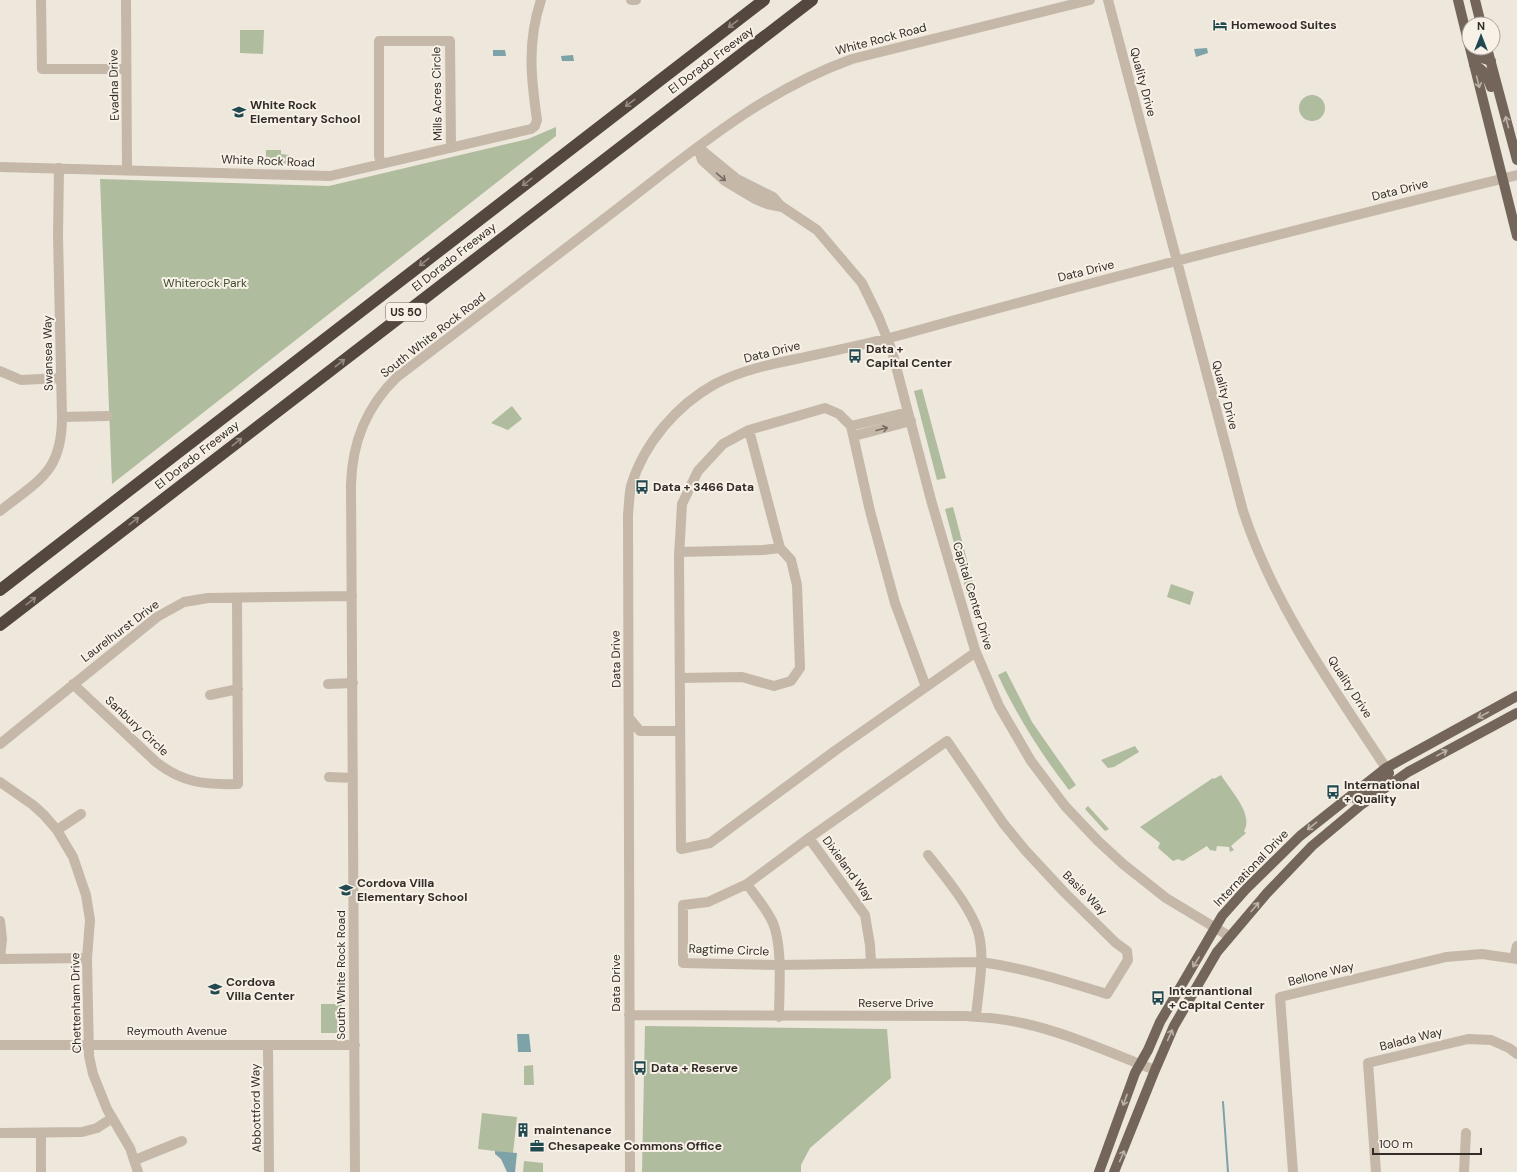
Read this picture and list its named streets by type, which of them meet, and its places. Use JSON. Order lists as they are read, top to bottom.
{
  "streets": {
    "highway": ["El Dorado Freeway", "US 50"],
    "main road": ["International Drive"],
    "street": [
      "White Rock Road",
      "Quality Drive",
      "Evadna Drive",
      "Mills Acres Circle",
      "Data Drive",
      "South White Rock Road",
      "Swansea Way",
      "Capital Center Drive",
      "Laurelhurst Drive",
      "Sanbury Circle",
      "Dixieland Way",
      "Basie Way",
      "Ragtime Circle",
      "Bellone Way",
      "Chettenham Drive",
      "Reserve Drive",
      "Reymouth Avenue",
      "Balada Way",
      "Abbottford Way"
    ]
  },
  "crossings": [
    ["White Rock Road", "Evadna Drive"],
    ["White Rock Road", "Mills Acres Circle"],
    ["White Rock Road", "South White Rock Road"],
    ["White Rock Road", "Swansea Way"],
    ["White Rock Road", "Capital Center Drive"],
    ["Quality Drive", "Data Drive"],
    ["Quality Drive", "International Drive"],
    ["Data Drive", "Capital Center Drive"],
    ["Data Drive", "Reserve Drive"],
    ["South White Rock Road", "Capital Center Drive"],
    ["South White Rock Road", "Laurelhurst Drive"],
    ["South White Rock Road", "Reymouth Avenue"],
    ["Capital Center Drive", "International Drive"],
    ["Laurelhurst Drive", "Sanbury Circle"],
    ["International Drive", "Reserve Drive"],
    ["Dixieland Way", "Basie Way"],
    ["Basie Way", "Ragtime Circle"],
    ["Chettenham Drive", "Reymouth Avenue"],
    ["Reymouth Avenue", "Abbottford Way"]
  ],
  "parks": ["Whiterock Park"],
  "places": {
    "hotel": ["Homewood Suites"],
    "school or university": ["White Rock Elementary School", "Cordova Villa Elementary School", "Cordova Villa Center"],
    "bus stop": [
      "Data + Capital Center",
      "Data + 3466 Data",
      "International + Quality",
      "Internantional + Capital Center",
      "Data + Reserve"
    ],
    "building": ["maintenance"],
    "office": ["Chesapeake Commons Office"]
  },
  "scale_bar": "100 m",
  "north": "top"
}
